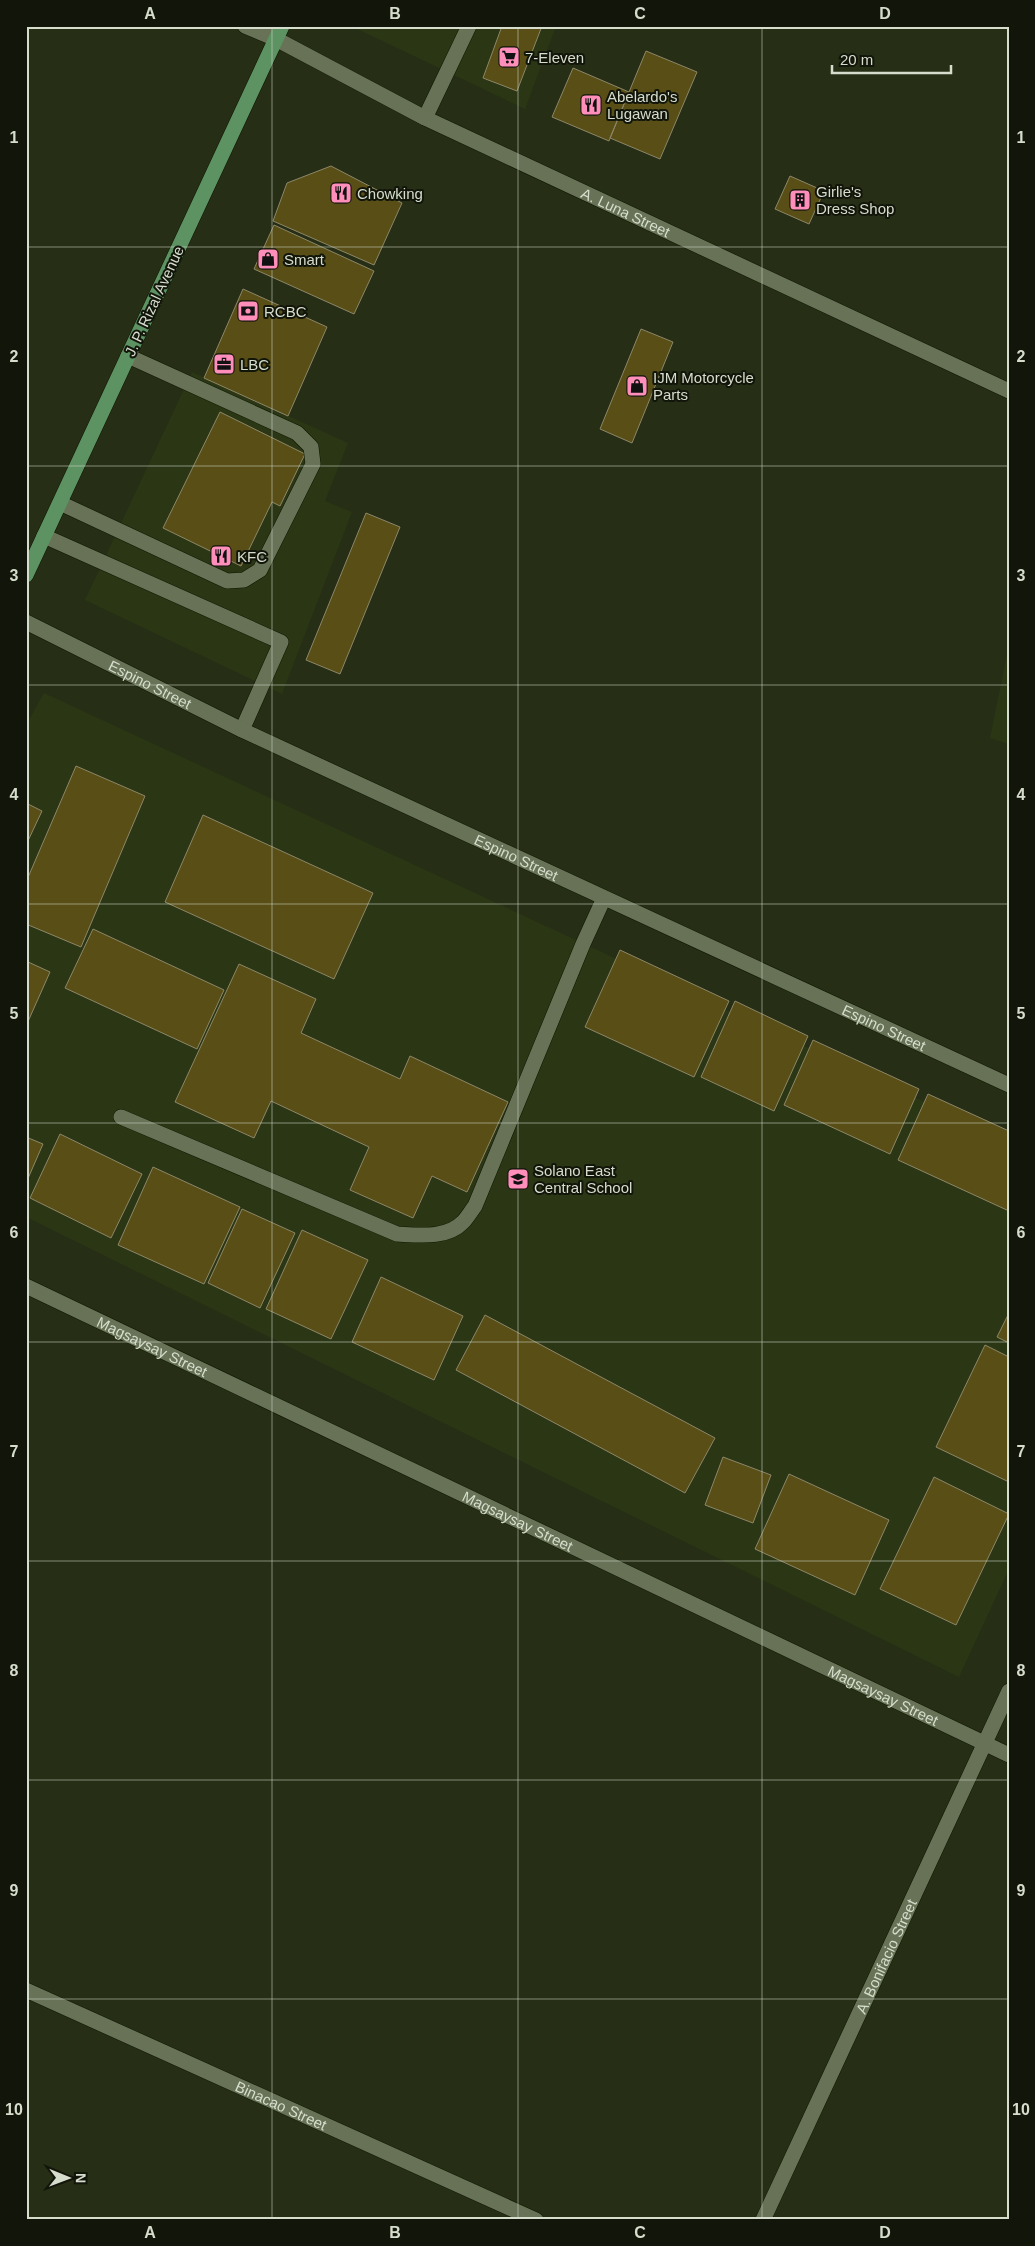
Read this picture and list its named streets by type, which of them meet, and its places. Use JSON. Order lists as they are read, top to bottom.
{
  "streets": {
    "main road": ["J. P. Rizal Avenue"],
    "street": [
      "A. Luna Street",
      "Espino Street",
      "Magsaysay Street",
      "A. Bonifacio Street",
      "Binacao Street"
    ]
  },
  "crossings": [
    ["A. Luna Street", "J. P. Rizal Avenue"],
    ["Magsaysay Street", "A. Bonifacio Street"]
  ],
  "places": {
    "supermarket": ["7-Eleven"],
    "restaurant": ["Abelardo's Lugawan", "Chowking", "KFC"],
    "building": ["Girlie's Dress Shop"],
    "shop": ["Smart", "IJM Motorcycle Parts"],
    "bank": ["RCBC"],
    "office": ["LBC"],
    "school or university": ["Solano East Central School"]
  },
  "scale_bar": "20 m",
  "north": "right",
  "grid": {
    "columns": [
      "A",
      "B",
      "C",
      "D"
    ],
    "rows": [
      "1",
      "2",
      "3",
      "4",
      "5",
      "6",
      "7",
      "8",
      "9",
      "10"
    ]
  }
}
